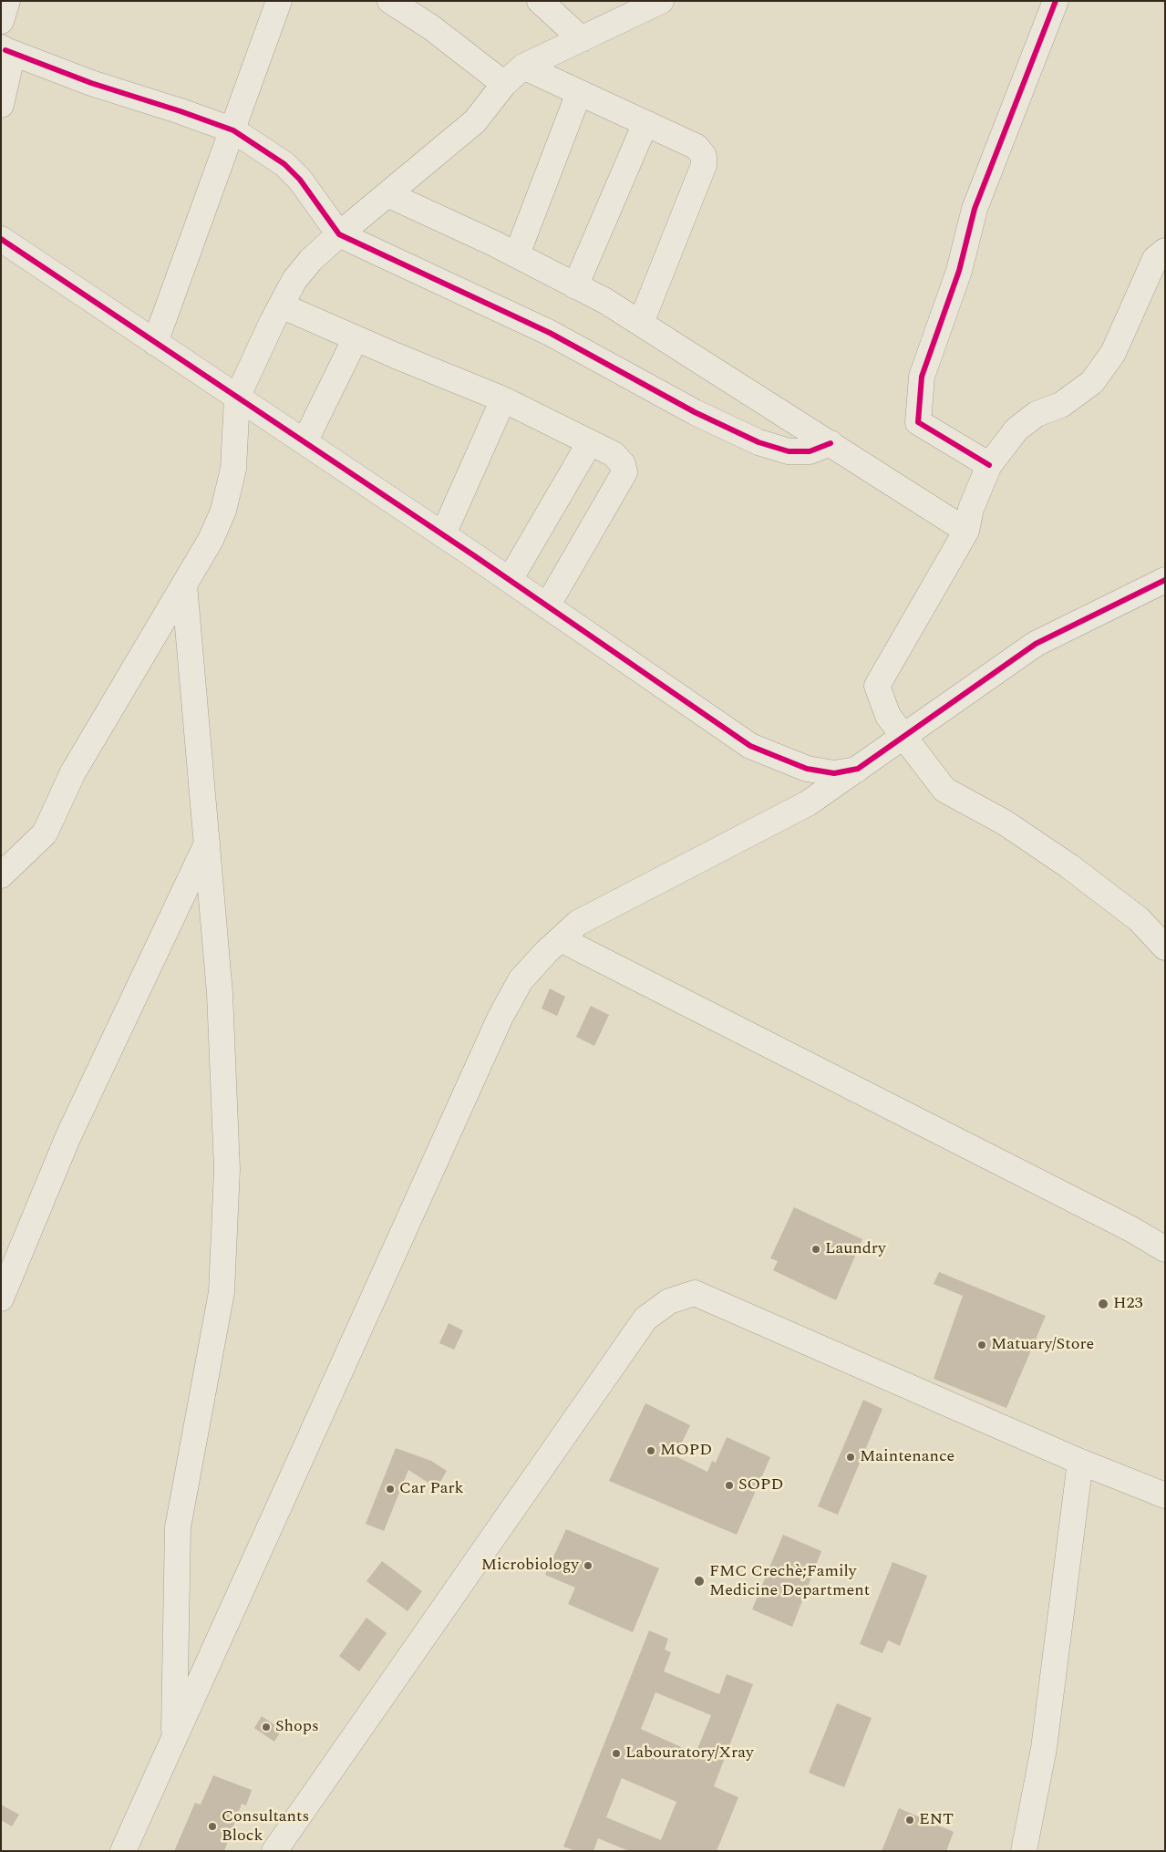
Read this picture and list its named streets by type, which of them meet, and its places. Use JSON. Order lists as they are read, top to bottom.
{
  "places": [
    "Laundry",
    "H23",
    "Matuary/Store",
    "MOPD",
    "Maintenance",
    "SOPD",
    "Car Park",
    "Microbiology",
    "FMC Crechè;Family Medicine Department",
    "Shops",
    "Labouratory/Xray",
    "ENT",
    "Consultants Block"
  ]
}
